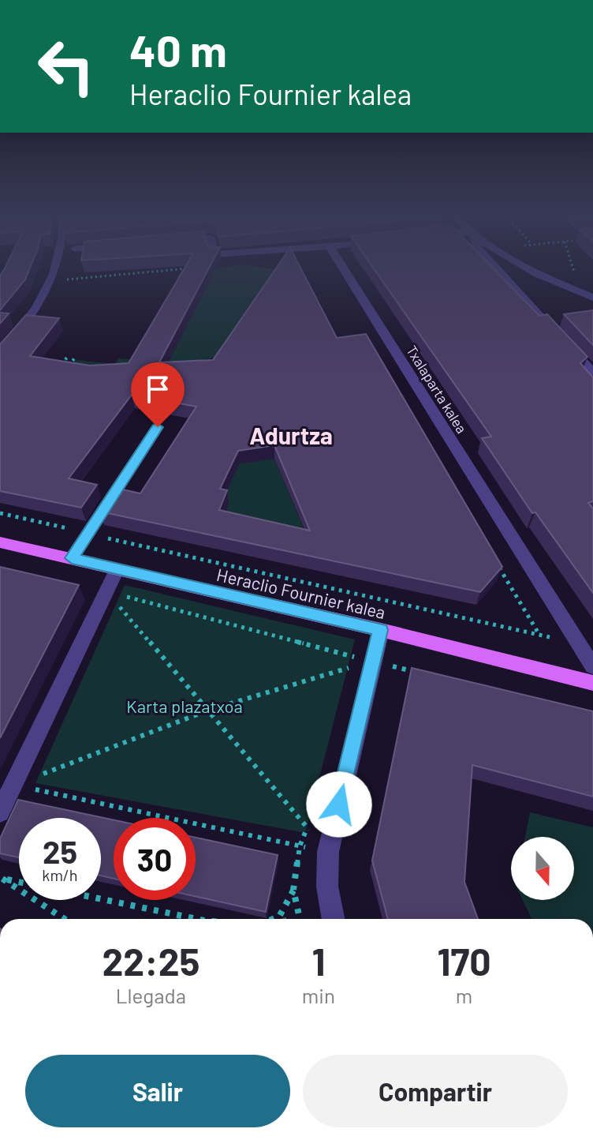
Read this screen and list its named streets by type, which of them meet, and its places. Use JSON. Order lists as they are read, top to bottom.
{
  "streets": {
    "main road": ["Heraclio Fournier kalea"],
    "street": ["Txalaparta kalea"]
  },
  "districts": ["Adurtza"],
  "parks": ["Karta plazatxoa"],
  "north": "bottom",
  "page": {
    "turn": ["40 m", "Heraclio Fournier kalea"],
    "speed": "25 km/h",
    "limit": "30",
    "eta": [
      "22:25",
      "Llegada",
      "1",
      "min",
      "170",
      "m"
    ],
    "buttons": ["Salir", "Compartir"]
  }
}
